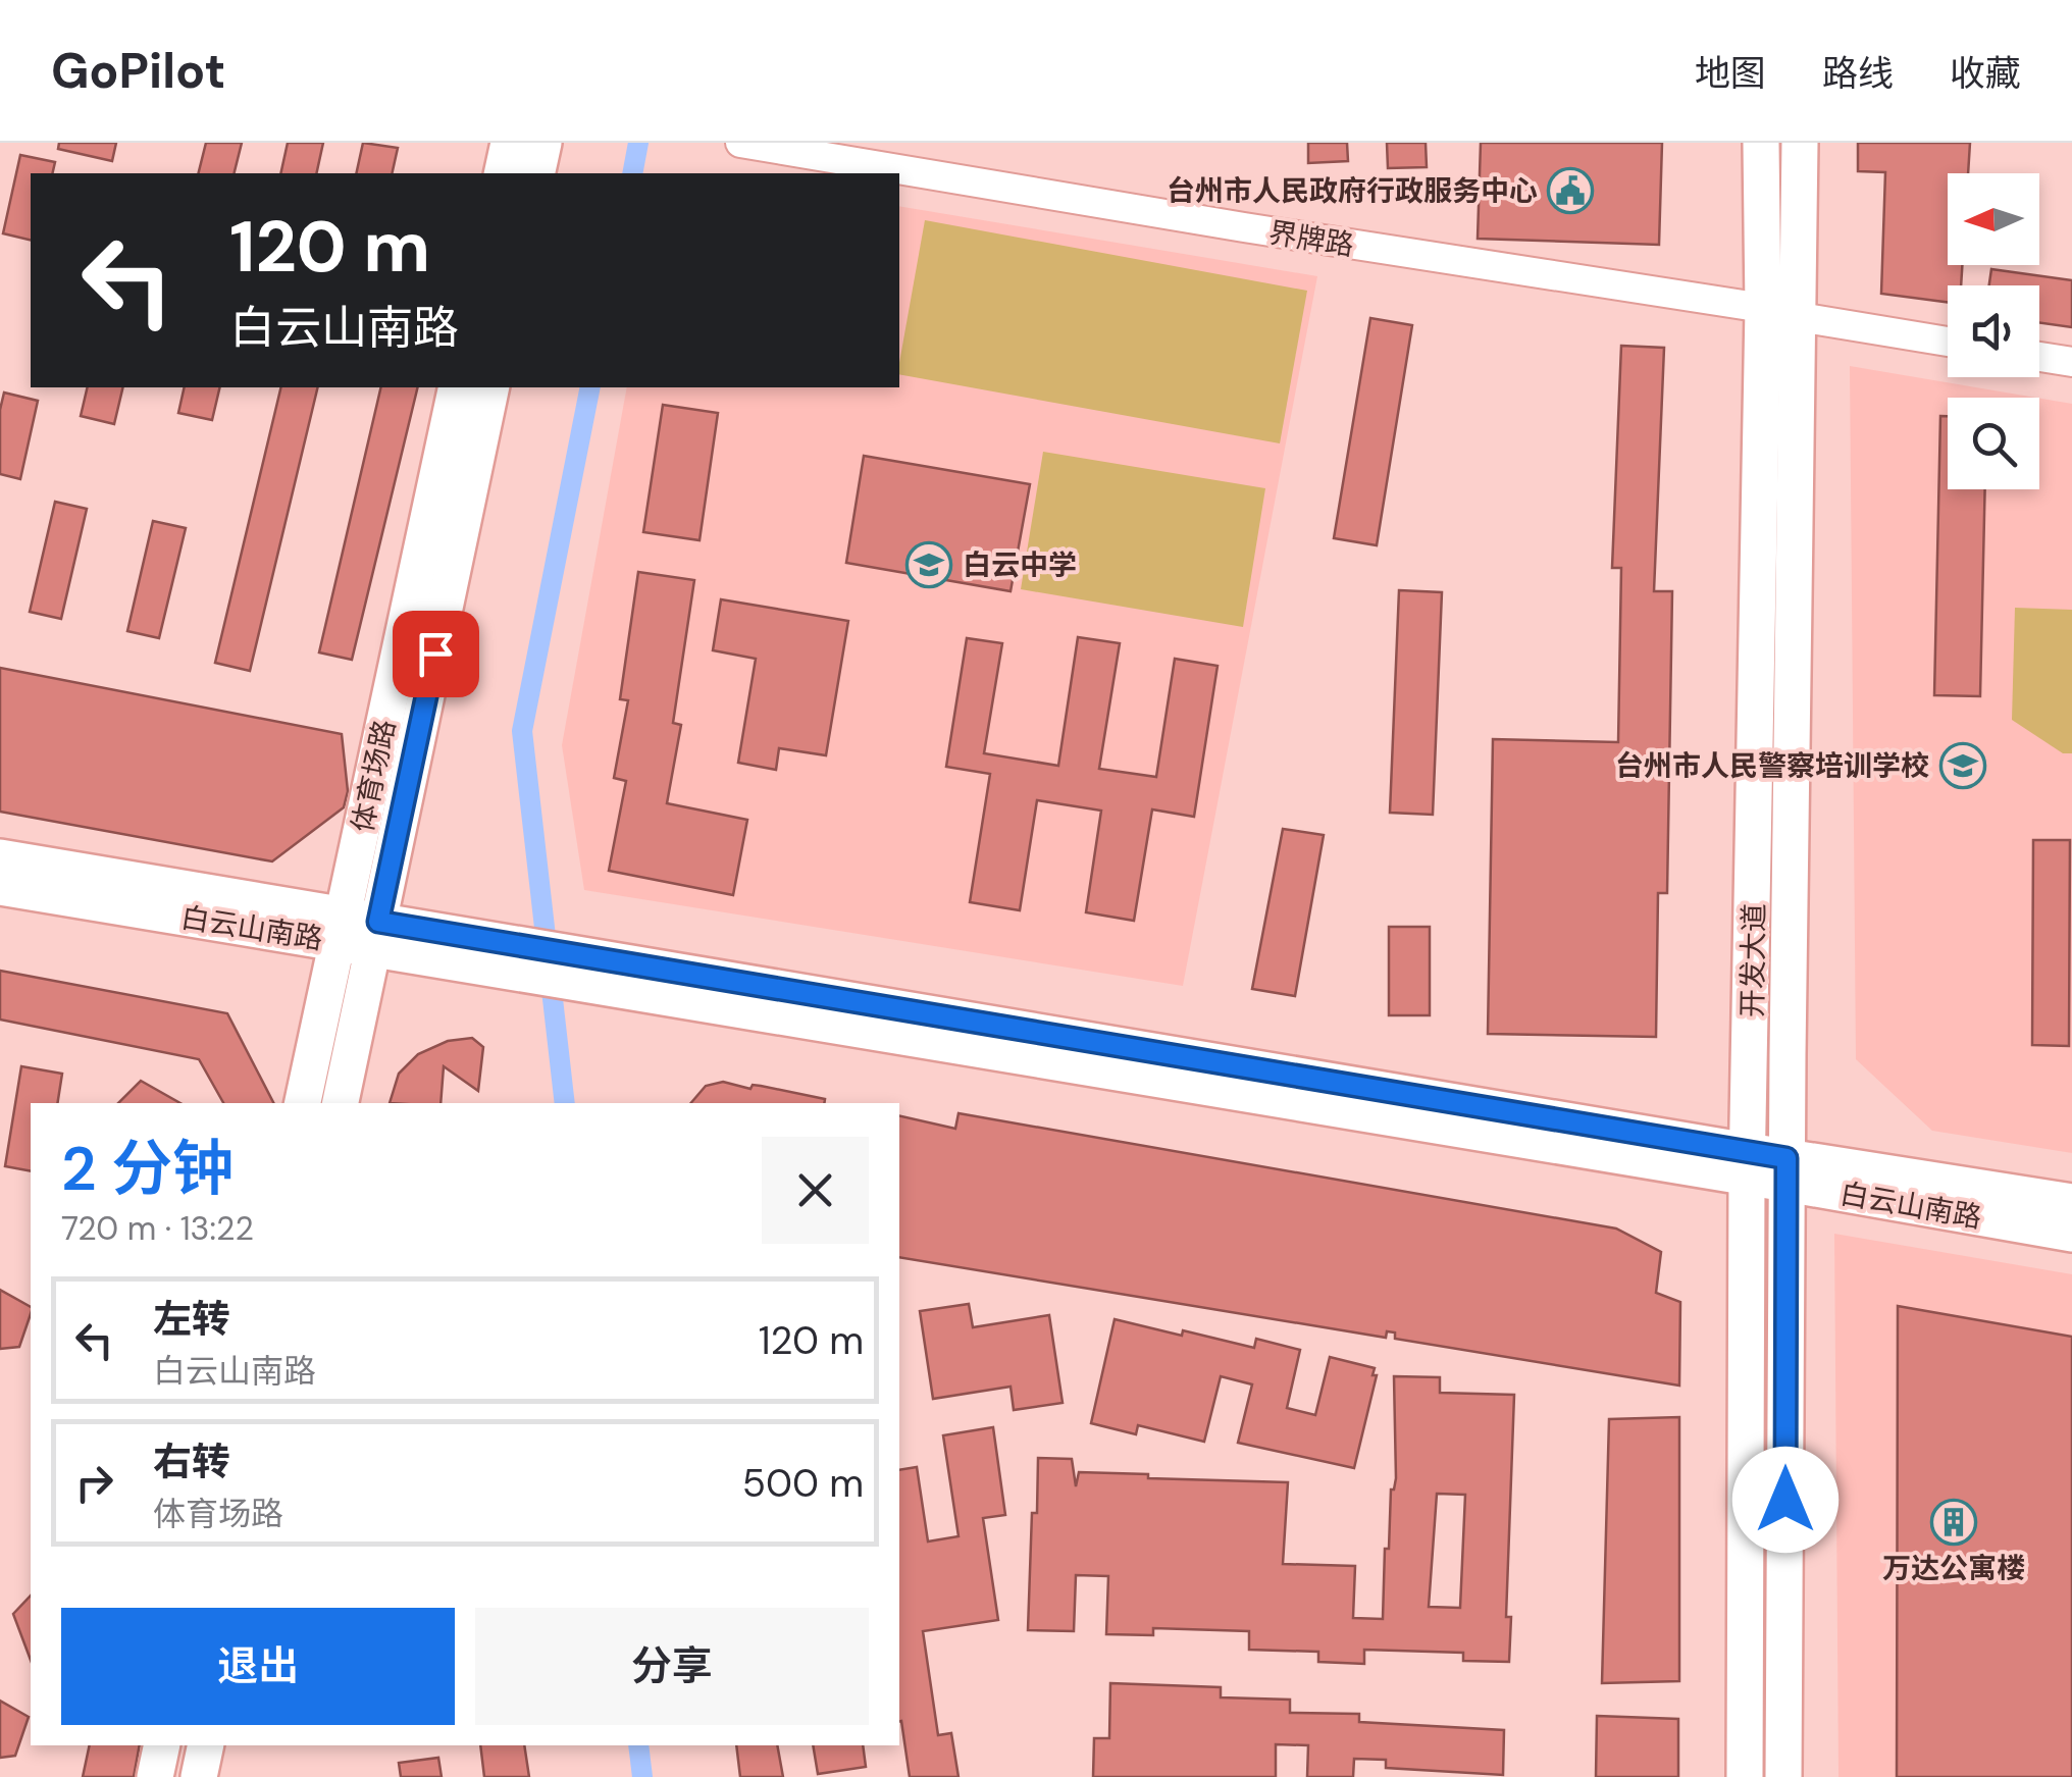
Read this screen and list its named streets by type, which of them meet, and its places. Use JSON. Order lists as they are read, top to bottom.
{
  "streets": {
    "main road": ["体育场路", "白云山南路", "开发大道"],
    "street": ["界牌路"]
  },
  "crossings": [
    ["界牌路", "开发大道"],
    ["体育场路", "白云山南路"],
    ["白云山南路", "开发大道"]
  ],
  "places": {
    "public building": ["台州市人民政府行政服务中心"],
    "school or university": ["白云中学", "台州市人民警察培训学校"],
    "building": ["万达公寓楼"]
  },
  "north": "left",
  "page": {
    "header": "GoPilot",
    "nav": ["地图", "路线", "收藏"],
    "turn": ["120 m", "白云山南路"],
    "heading": ["2 分钟", "720 m · 13:22"],
    "list": [
      {
        "name": "左转",
        "note": "白云山南路",
        "value": "120 m"
      },
      {
        "name": "右转",
        "note": "体育场路",
        "value": "500 m"
      }
    ],
    "buttons": ["退出", "分享"]
  }
}
